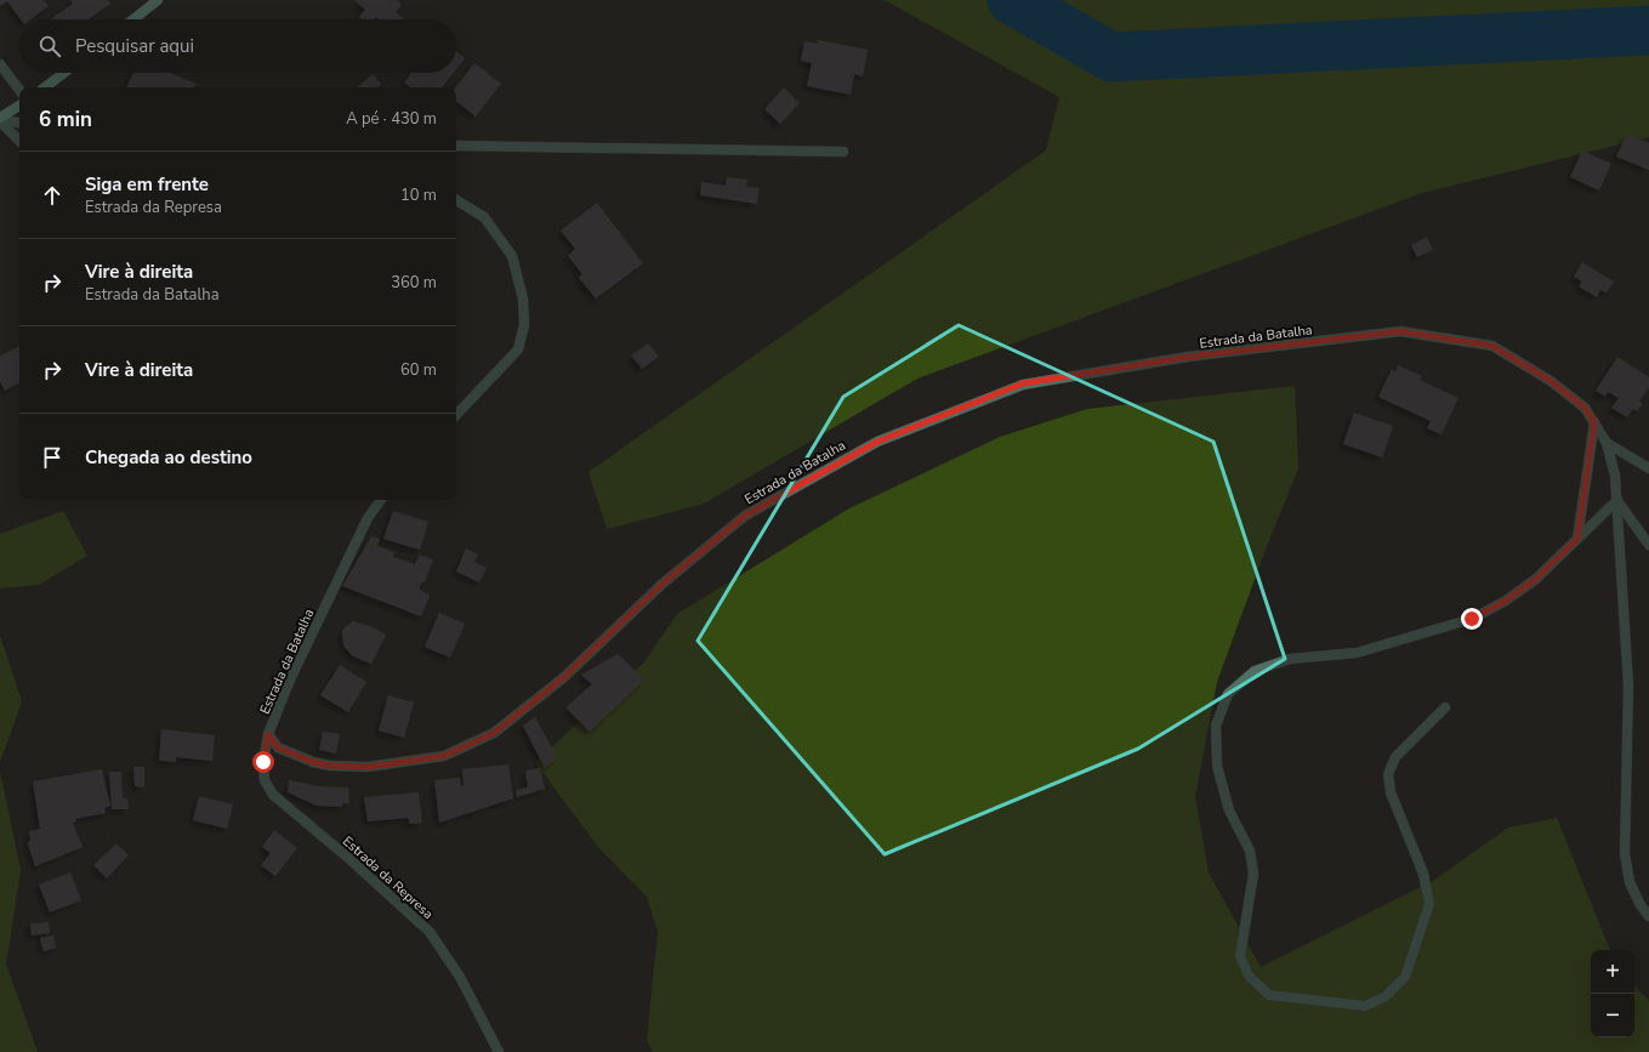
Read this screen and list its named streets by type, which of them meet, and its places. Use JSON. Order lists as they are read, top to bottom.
{
  "streets": {
    "street": ["Estrada da Batalha", "Estrada da Represa"]
  },
  "crossings": [
    ["Estrada da Batalha", "Estrada da Represa"]
  ],
  "page": {
    "search": "Pesquisar aqui",
    "heading": ["6 min", "A pé · 430 m"],
    "list": [
      ["Siga em frente", "Estrada da Represa", "10 m"],
      ["Vire à direita", "Estrada da Batalha", "360 m"],
      ["Vire à direita", "60 m"],
      "Chegada ao destino"
    ],
    "map_buttons": ["+", "−"]
  }
}
